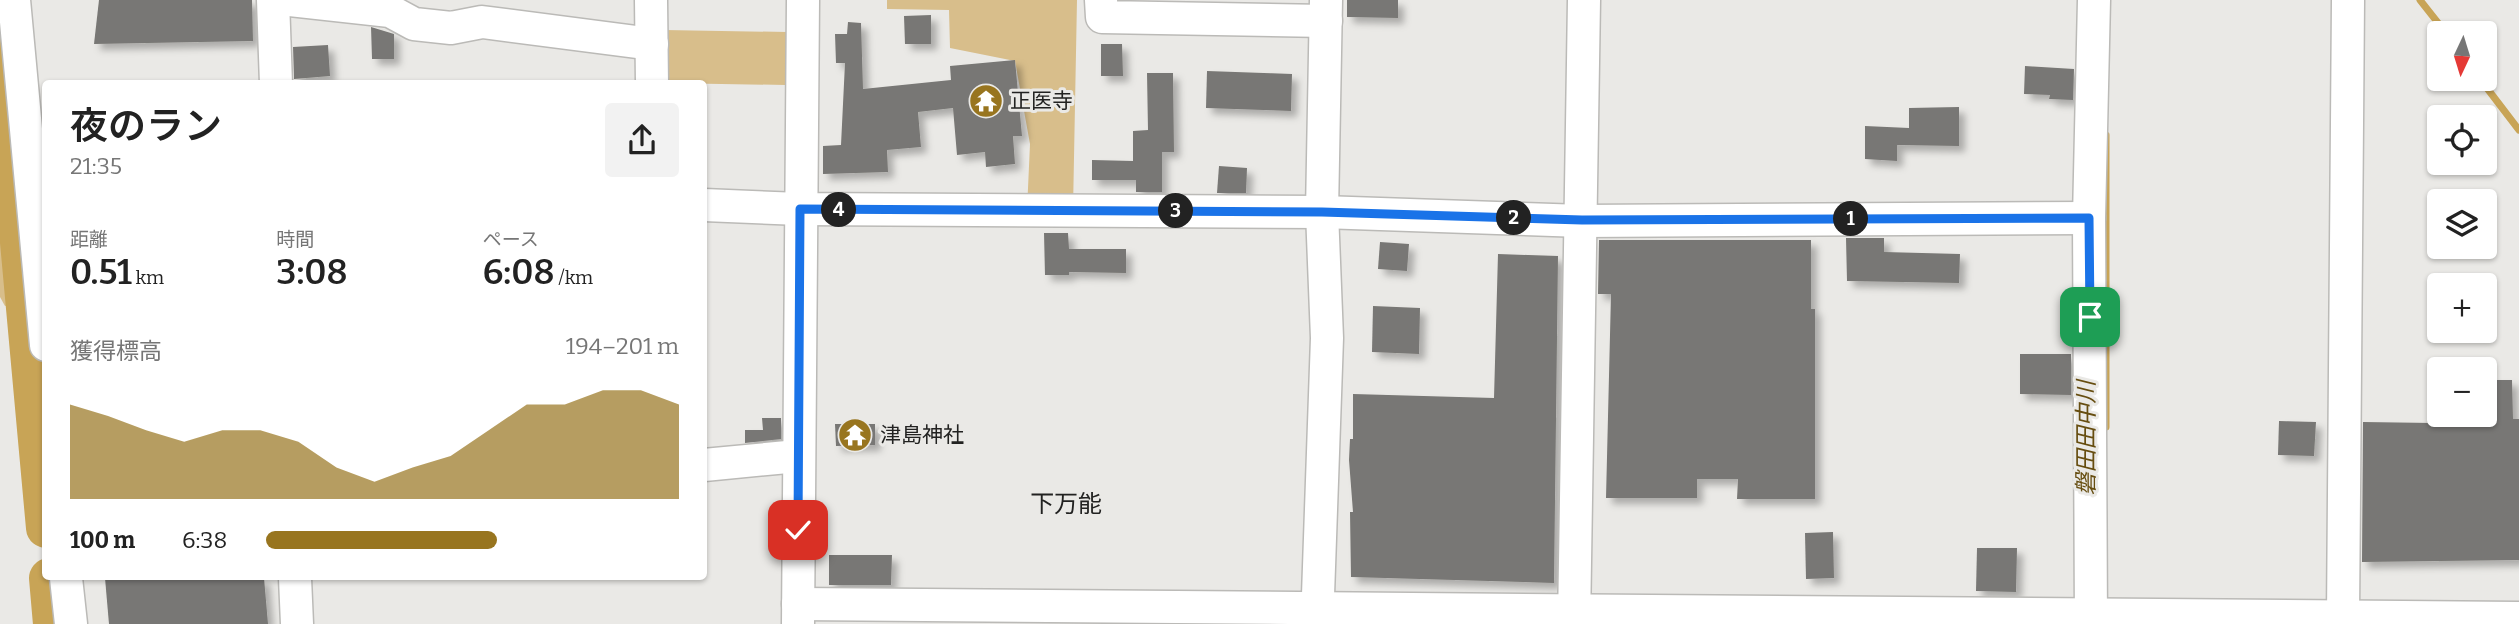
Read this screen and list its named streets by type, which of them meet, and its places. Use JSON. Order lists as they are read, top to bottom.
{
  "districts": ["下万能"],
  "water": ["磐田田中川"],
  "places": {
    "temple": ["正医寺", "津島神社"]
  },
  "north": "bottom",
  "page": {
    "map_buttons": ["+", "−"],
    "heading": ["夜のラン", "21:35"],
    "pins": [
      "4",
      "3",
      "2",
      "1"
    ],
    "stats": [
      ["距離", "0.51 km"],
      ["時間", "3:08"],
      ["ペース", "6:08 /km"]
    ],
    "chart": ["獲得標高", "194–201 m"],
    "list": [
      {
        "name": "100 m",
        "note": "6:38"
      }
    ]
  }
}
